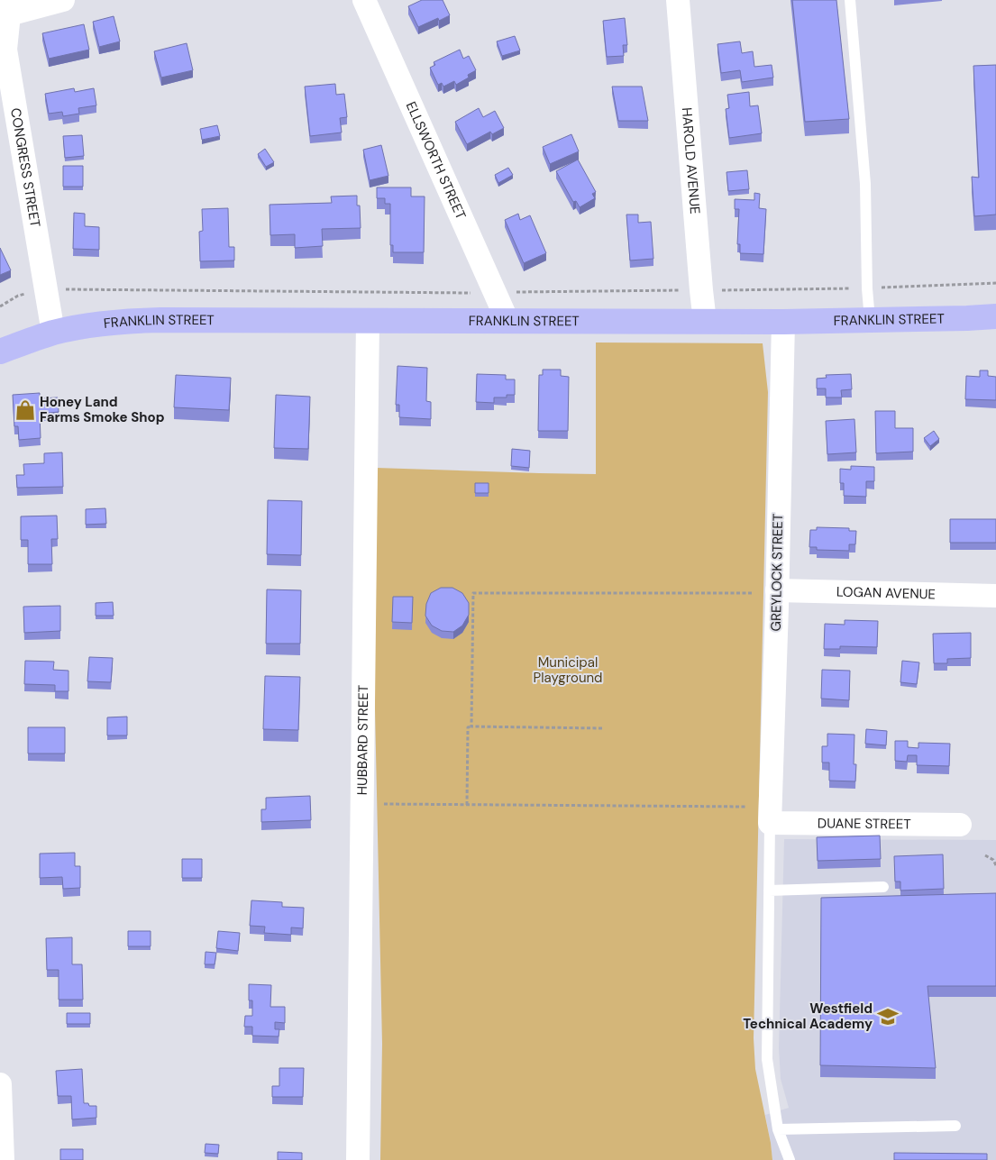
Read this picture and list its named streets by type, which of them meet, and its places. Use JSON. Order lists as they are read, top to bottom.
{
  "streets": {
    "main road": ["FRANKLIN STREET"],
    "street": [
      "ELLSWORTH STREET",
      "HAROLD AVENUE",
      "CONGRESS STREET",
      "GREYLOCK STREET",
      "LOGAN AVENUE",
      "HUBBARD STREET",
      "DUANE STREET"
    ]
  },
  "crossings": [
    ["ELLSWORTH STREET", "FRANKLIN STREET"],
    ["HAROLD AVENUE", "FRANKLIN STREET"],
    ["CONGRESS STREET", "FRANKLIN STREET"],
    ["FRANKLIN STREET", "GREYLOCK STREET"],
    ["FRANKLIN STREET", "HUBBARD STREET"],
    ["GREYLOCK STREET", "LOGAN AVENUE"],
    ["GREYLOCK STREET", "DUANE STREET"]
  ],
  "parks": ["Municipal Playground"],
  "places": {
    "shop": ["Honey Land Farms Smoke Shop"],
    "school or university": ["Westfield Technical Academy"]
  }
}
